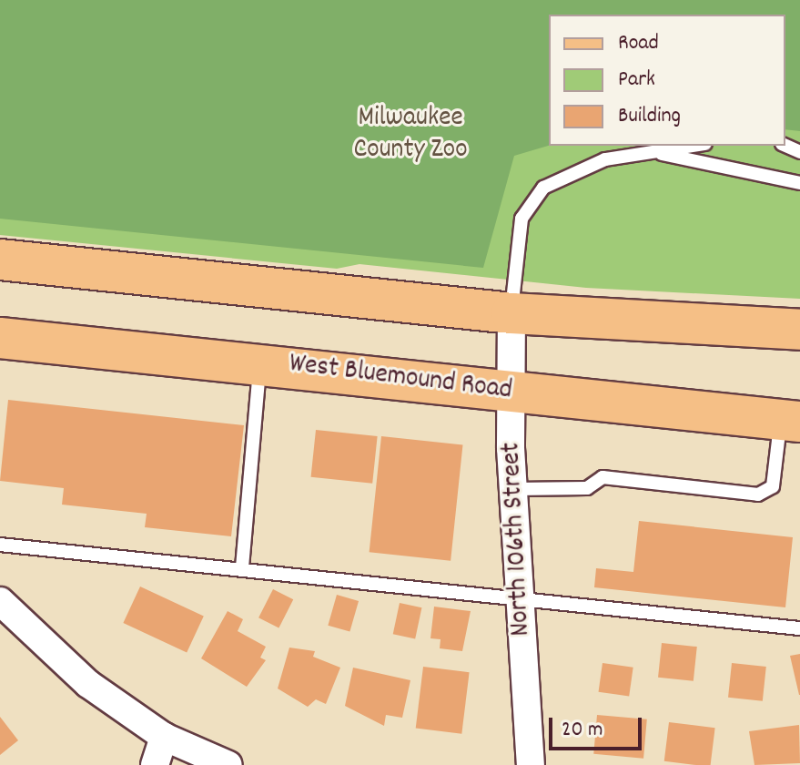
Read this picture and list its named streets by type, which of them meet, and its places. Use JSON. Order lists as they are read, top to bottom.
{
  "streets": {
    "main road": ["West Bluemound Road"],
    "street": ["North 106th Street"]
  },
  "crossings": [
    ["West Bluemound Road", "North 106th Street"]
  ],
  "parks": ["Milwaukee County Zoo"],
  "legend": ["Road", "Park", "Building"],
  "scale_bar": "20 m"
}
